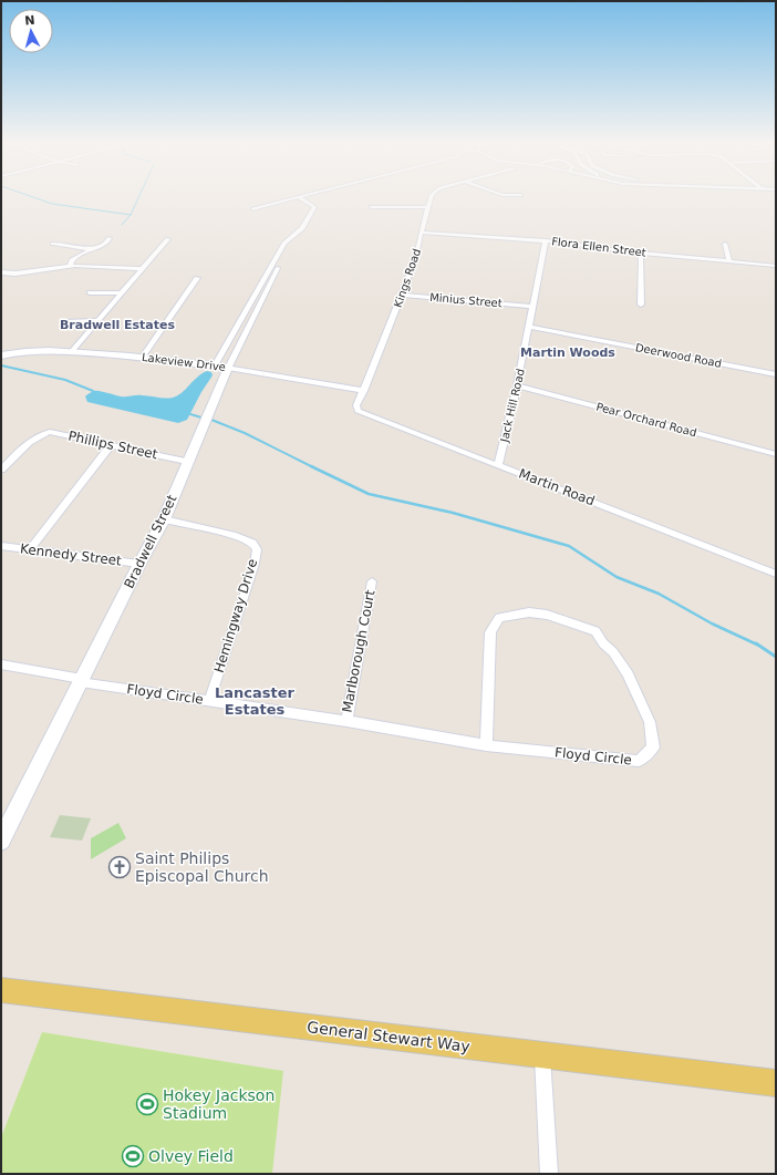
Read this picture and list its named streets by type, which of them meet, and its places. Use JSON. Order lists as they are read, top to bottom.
{
  "streets": {
    "main road": ["General Stewart Way"],
    "street": [
      "Flora Ellen Street",
      "Kings Road",
      "Minius Street",
      "Deerwood Road",
      "Lakeview Drive",
      "Jack Hill Road",
      "Pear Orchard Road",
      "Phillips Street",
      "Martin Road",
      "Bradwell Street",
      "Kennedy Street",
      "Hemingway Drive",
      "Marlborough Court",
      "Floyd Circle"
    ]
  },
  "crossings": [
    ["Flora Ellen Street", "Kings Road"],
    ["Flora Ellen Street", "Jack Hill Road"],
    ["Kings Road", "Minius Street"],
    ["Kings Road", "Lakeview Drive"],
    ["Kings Road", "Martin Road"],
    ["Minius Street", "Jack Hill Road"],
    ["Deerwood Road", "Jack Hill Road"],
    ["Lakeview Drive", "Martin Road"],
    ["Lakeview Drive", "Bradwell Street"],
    ["Jack Hill Road", "Pear Orchard Road"],
    ["Jack Hill Road", "Martin Road"],
    ["Phillips Street", "Bradwell Street"],
    ["Bradwell Street", "Kennedy Street"],
    ["Bradwell Street", "Hemingway Drive"],
    ["Bradwell Street", "Floyd Circle"],
    ["Hemingway Drive", "Floyd Circle"],
    ["Marlborough Court", "Floyd Circle"]
  ],
  "districts": ["Bradwell Estates", "Martin Woods", "Lancaster Estates"],
  "places": {
    "church": ["Saint Philips Episcopal Church"],
    "sports": ["Hokey Jackson Stadium", "Olvey Field"]
  },
  "north": "top"
}
